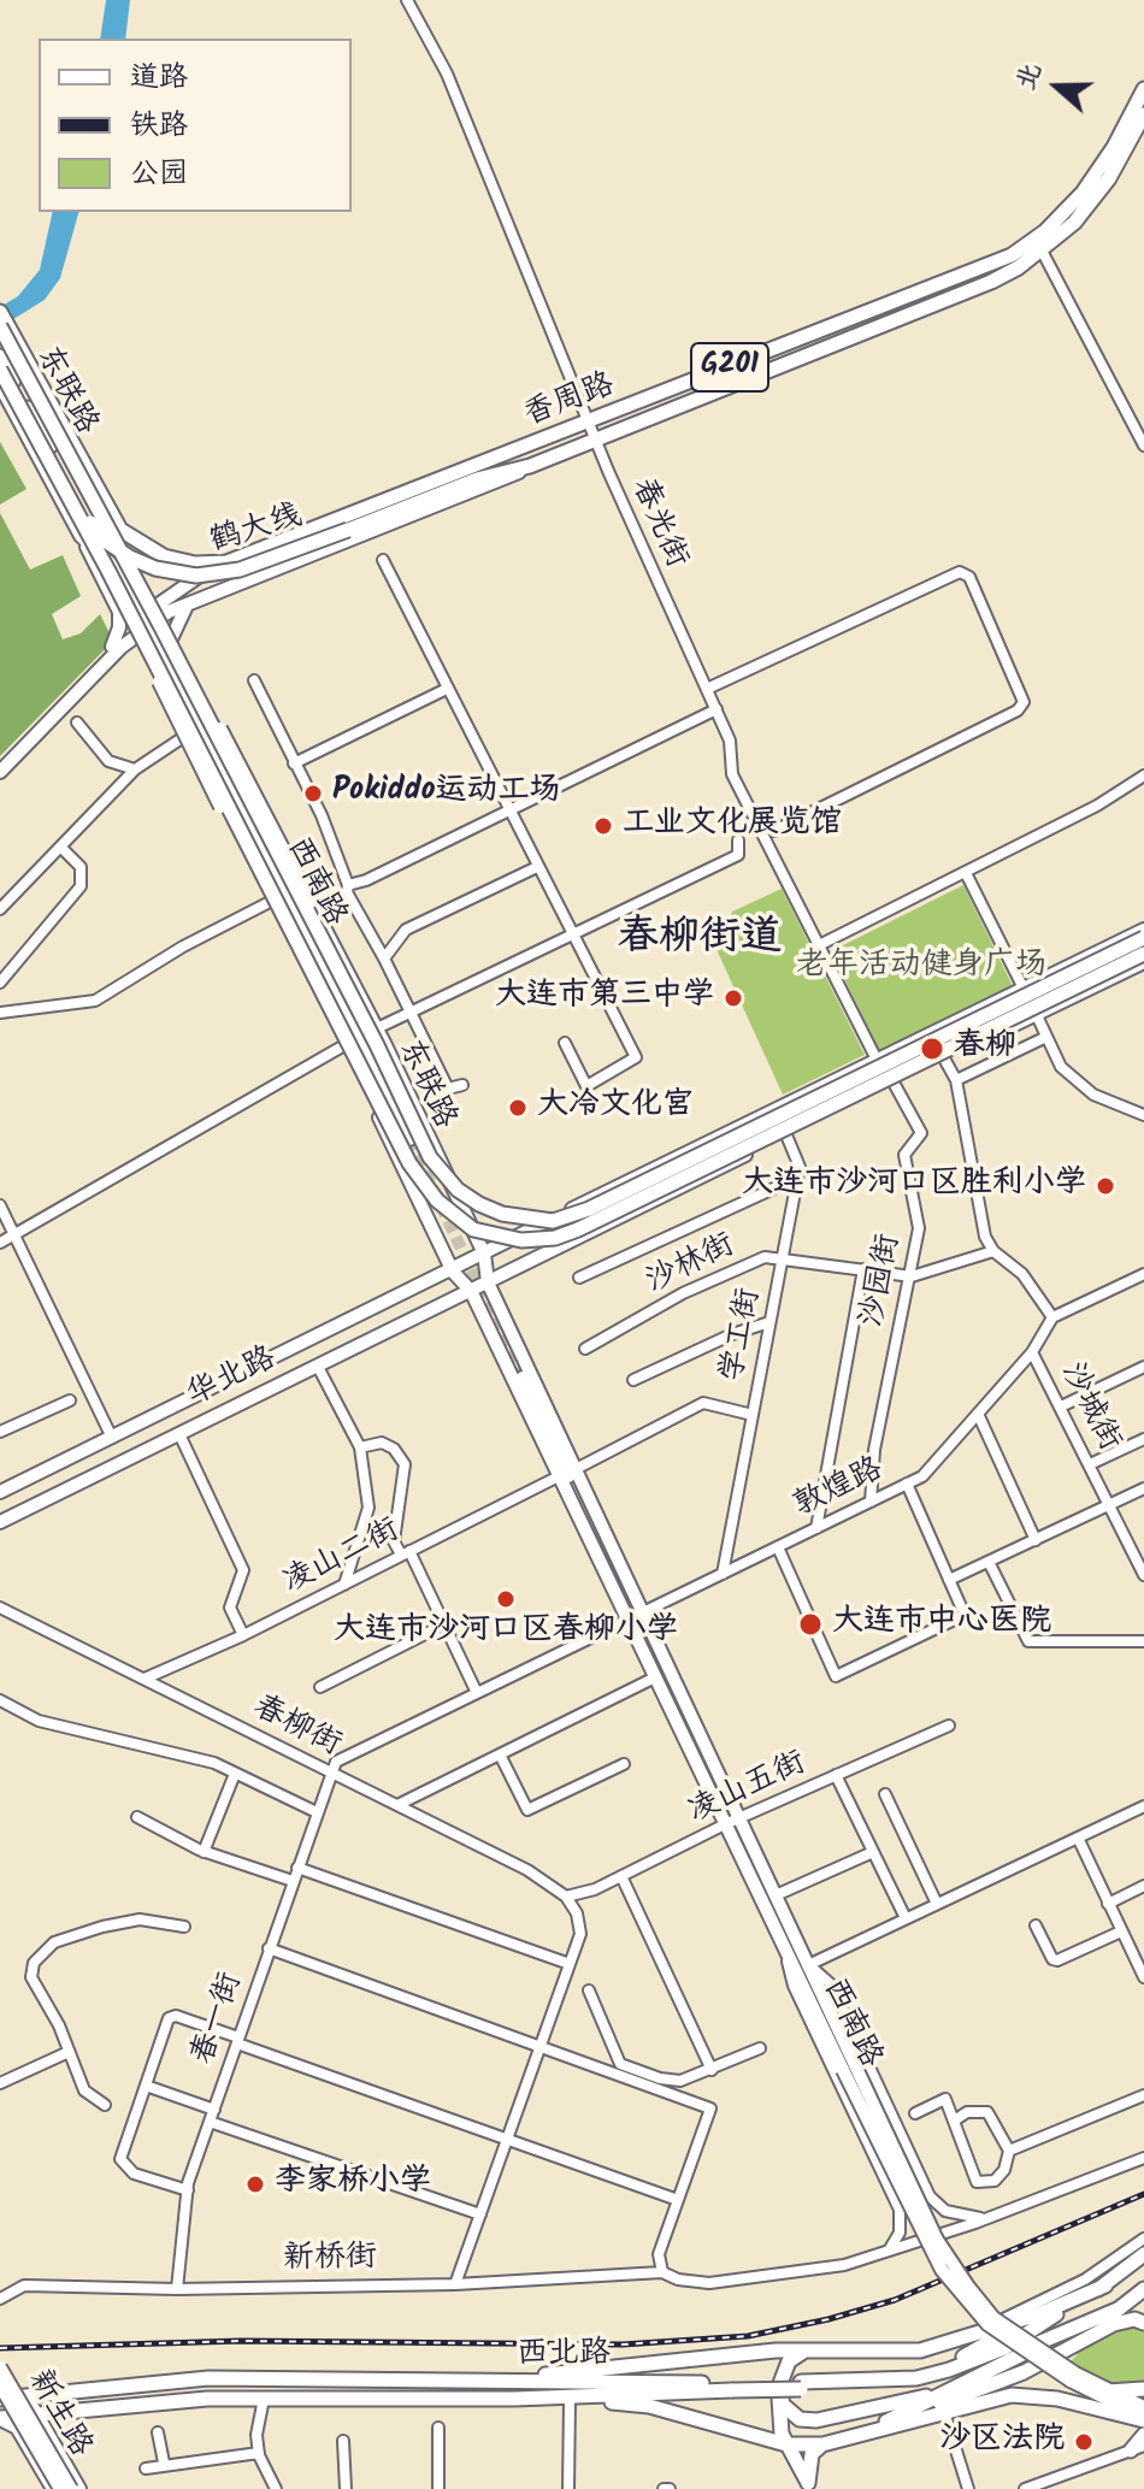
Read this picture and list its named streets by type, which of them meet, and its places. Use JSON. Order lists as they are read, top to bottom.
{
  "streets": {
    "highway": [
      "G201",
      "东联路",
      "香周路",
      "鹤大线",
      "西北路"
    ],
    "main road": ["西南路", "华北路", "新生路"],
    "street": [
      "春光街",
      "沙林街",
      "沙园街",
      "学工街",
      "沙城街",
      "敦煌路",
      "凌山二街",
      "春柳街",
      "凌山五街",
      "春一街",
      "新桥街"
    ]
  },
  "crossings": [
    ["G201", "东联路"],
    ["G201", "鹤大线"],
    ["东联路", "香周路"],
    ["东联路", "西南路"],
    ["香周路", "春光街"],
    ["香周路", "鹤大线"],
    ["香周路", "西南路"],
    ["春光街", "华北路"],
    ["西南路", "华北路"],
    ["西南路", "敦煌路"],
    ["西南路", "凌山二街"],
    ["西南路", "凌山五街"],
    ["沙林街", "沙园街"],
    ["沙林街", "学工街"],
    ["沙园街", "华北路"],
    ["沙园街", "敦煌路"],
    ["学工街", "华北路"],
    ["学工街", "敦煌路"],
    ["沙城街", "敦煌路"],
    ["敦煌路", "春柳街"],
    ["敦煌路", "春一街"],
    ["凌山二街", "春柳街"],
    ["春柳街", "凌山五街"],
    ["春柳街", "春一街"],
    ["春一街", "新桥街"]
  ],
  "districts": ["春柳街道"],
  "parks": ["老年活动健身广场"],
  "places": [
    "Pokiddo运动工场",
    "工业文化展览馆",
    "大连市第三中学",
    "春柳",
    "大冷文化宫",
    "大连市沙河口区胜利小学",
    "大连市沙河口区春柳小学",
    "大连市中心医院",
    "李家桥小学",
    "沙区法院"
  ],
  "legend": ["道路", "铁路", "公园"],
  "north": "left"
}
